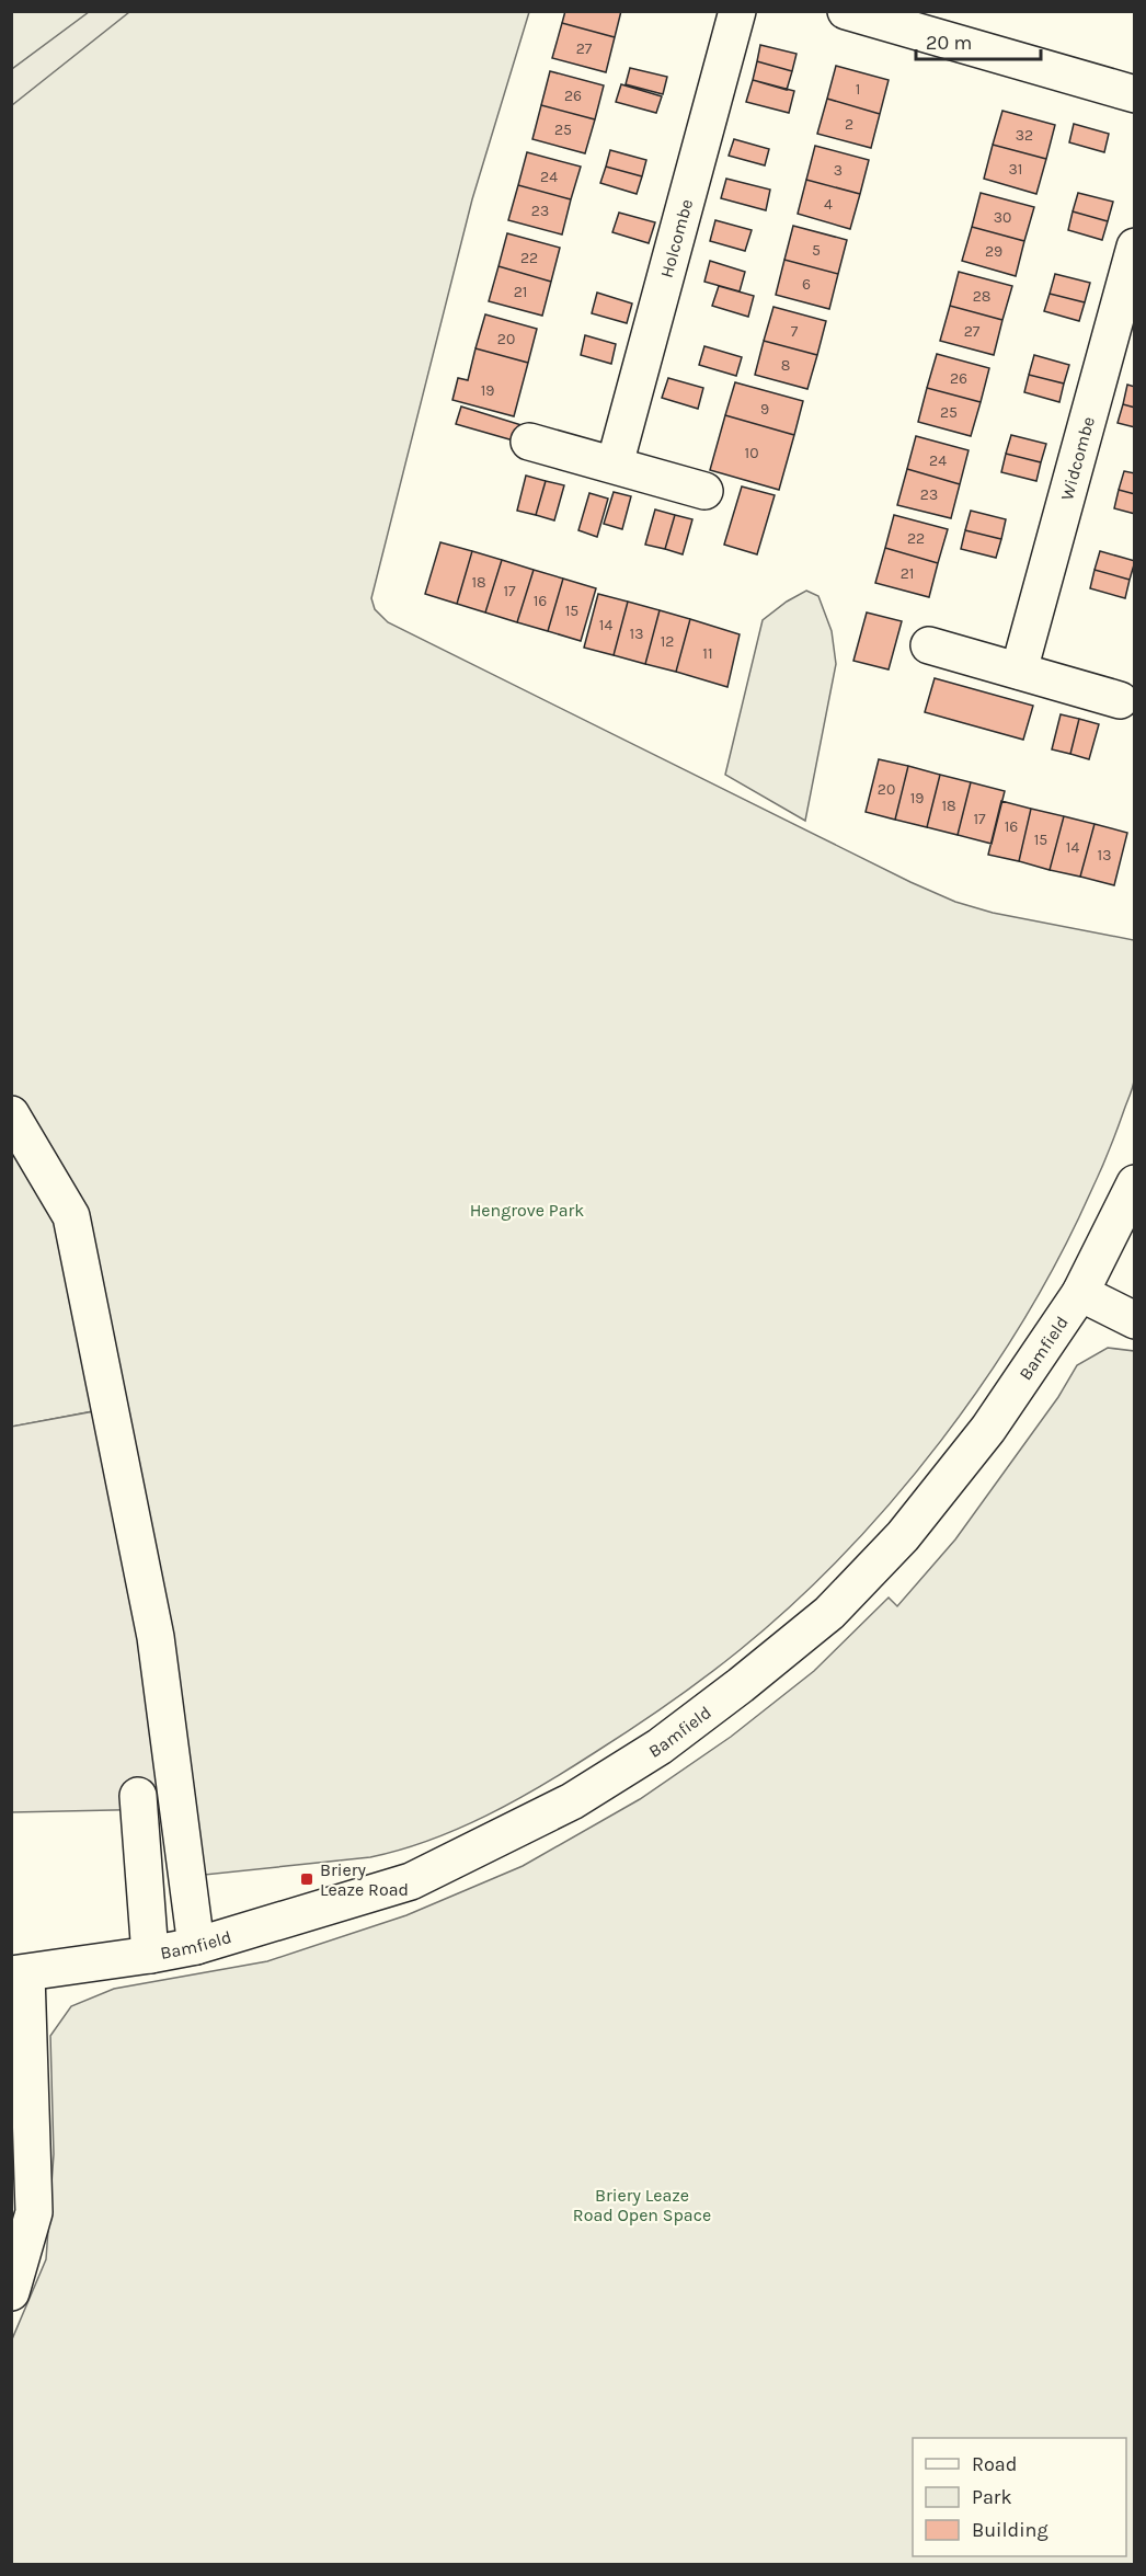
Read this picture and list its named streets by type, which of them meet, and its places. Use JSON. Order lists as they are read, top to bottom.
{
  "streets": {
    "street": ["Holcombe", "Widcombe", "Bamfield"]
  },
  "parks": ["Hengrove Park", "Briery Leaze Road Open Space"],
  "places": {
    "transit": ["Briery Leaze Road"]
  },
  "house_numbers": [
    "27",
    "1",
    "26",
    "2",
    "25",
    "32",
    "31",
    "3",
    "24",
    "4",
    "23",
    "30",
    "5",
    "29",
    "22",
    "6",
    "21",
    "28",
    "7",
    "27",
    "20",
    "8",
    "26",
    "19",
    "9",
    "25",
    "10",
    "24",
    "23",
    "22",
    "21",
    "18",
    "17",
    "16",
    "15",
    "14",
    "13",
    "12",
    "11",
    "20",
    "19",
    "18",
    "17",
    "16",
    "15",
    "14",
    "13"
  ],
  "legend": ["Road", "Park", "Building"],
  "scale_bar": "20 m"
}
